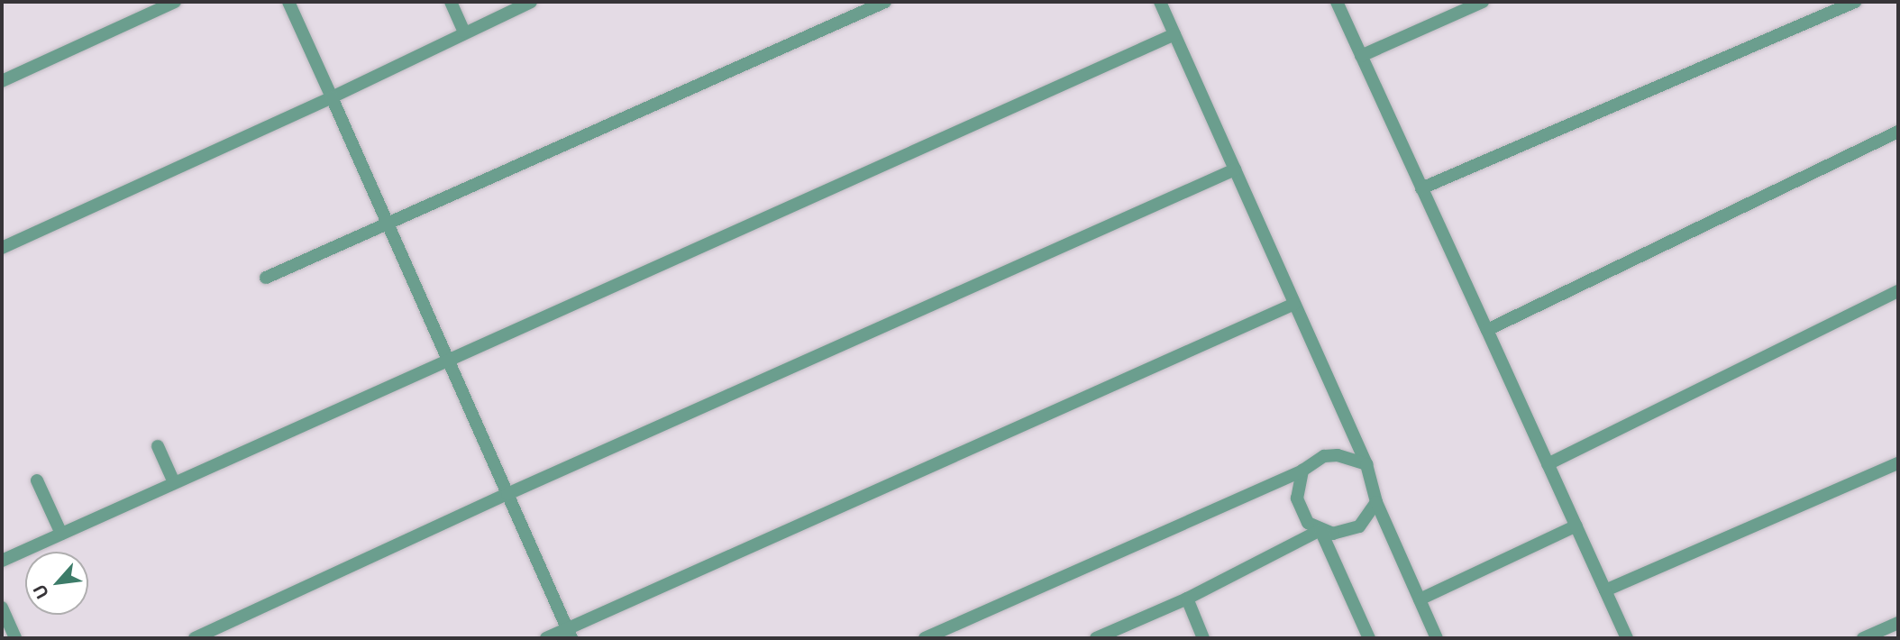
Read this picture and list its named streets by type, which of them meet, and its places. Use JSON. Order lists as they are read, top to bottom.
{
  "north": "bottom left"
}
